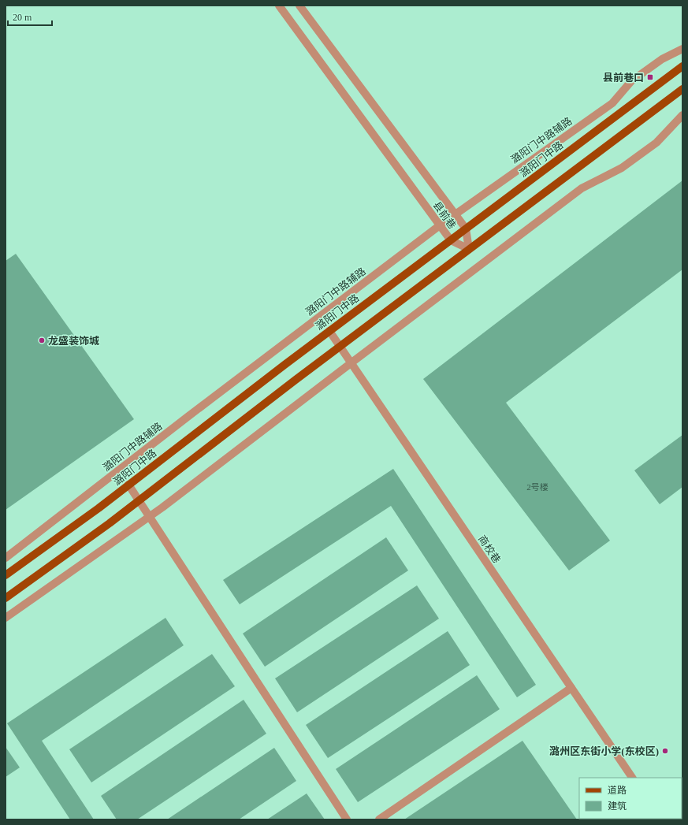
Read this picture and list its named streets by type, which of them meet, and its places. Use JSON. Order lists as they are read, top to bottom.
{
  "streets": {
    "main road": ["潞阳门中路"],
    "street": ["潞阳门中路辅路", "县前巷", "商校巷"]
  },
  "crossings": [
    ["潞阳门中路辅路", "县前巷"],
    ["潞阳门中路", "县前巷"],
    ["潞阳门中路", "商校巷"]
  ],
  "places": {
    "transit": ["县前巷口"],
    "other": ["龙盛装饰城", "潞州区东街小学(东校区)"]
  },
  "house_numbers": ["2号楼"],
  "legend": ["道路", "建筑"],
  "scale_bar": "20 m"
}
